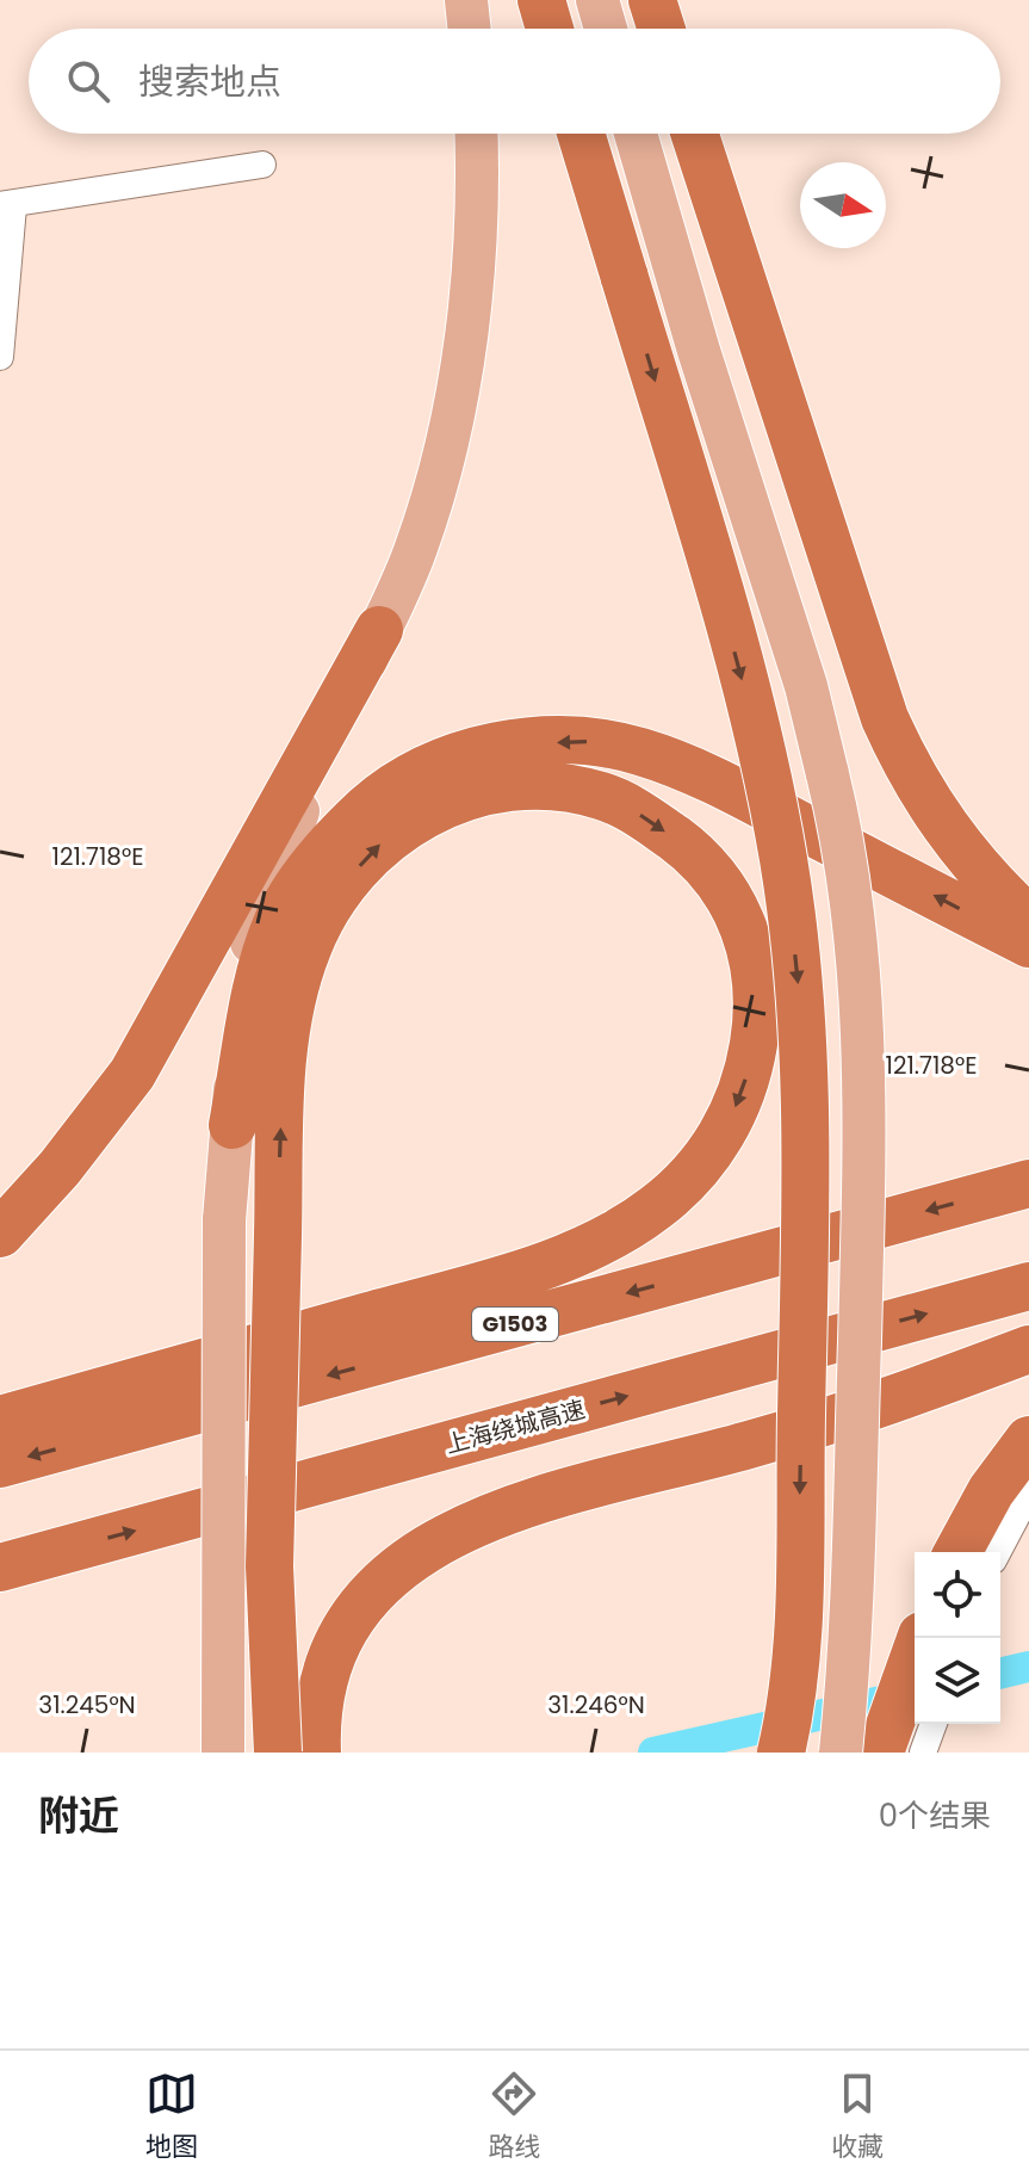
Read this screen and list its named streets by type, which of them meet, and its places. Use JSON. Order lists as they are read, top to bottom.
{
  "streets": {
    "highway": ["G1503", "上海绕城高速"]
  },
  "north": "right",
  "page": {
    "search": "搜索地点",
    "heading": ["附近", "0个结果"],
    "nav": ["地图", "路线", "收藏"]
  },
  "coordinates": ["121.718°E", "31.245°N", "31.246°N"]
}
